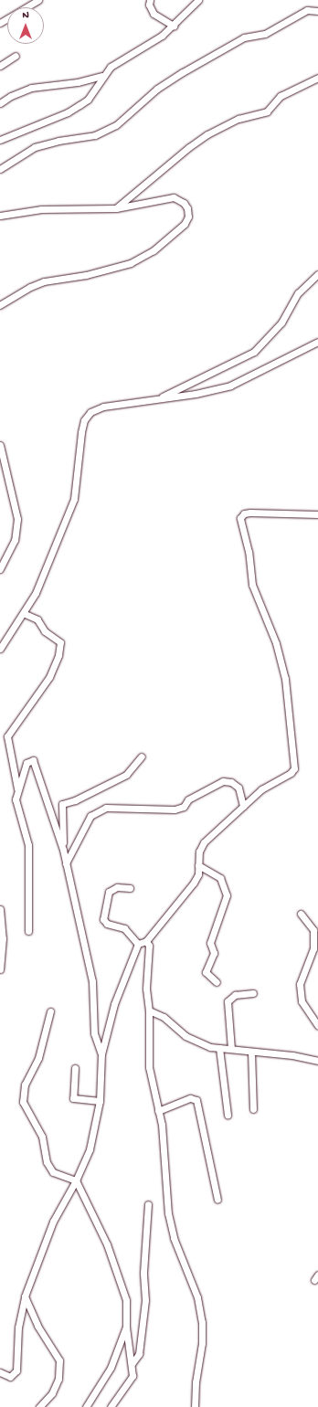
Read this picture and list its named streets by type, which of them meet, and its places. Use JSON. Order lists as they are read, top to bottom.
{
  "north": "top"
}
